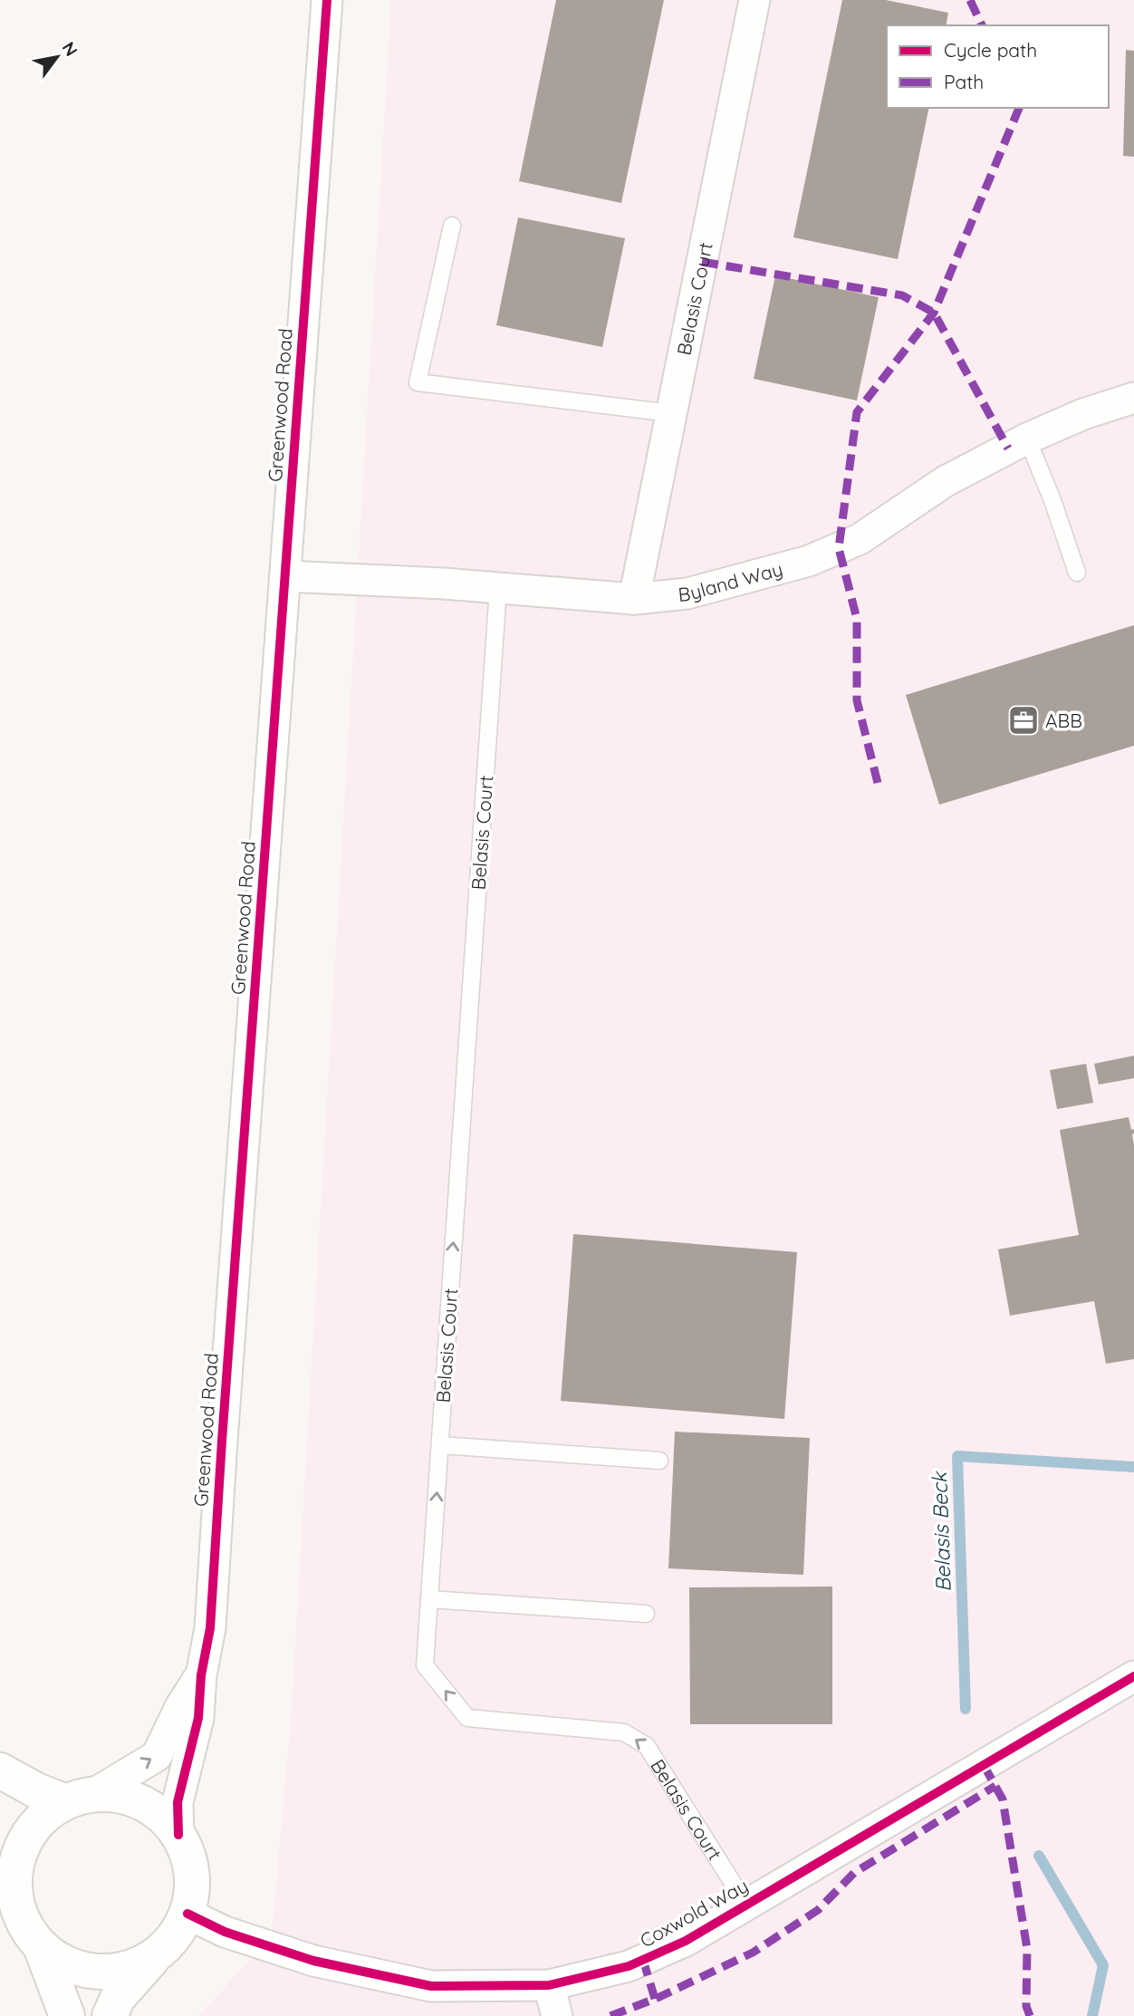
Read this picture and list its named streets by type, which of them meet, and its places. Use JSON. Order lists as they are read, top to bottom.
{
  "streets": {
    "street": [
      "Belasis Court",
      "Greenwood Road",
      "Byland Way",
      "Coxwold Way"
    ]
  },
  "crossings": [
    ["Belasis Court", "Byland Way"],
    ["Belasis Court", "Coxwold Way"],
    ["Greenwood Road", "Byland Way"],
    ["Greenwood Road", "Coxwold Way"]
  ],
  "one_way": ["Belasis Court"],
  "water": ["Belasis Beck"],
  "places": {
    "office": ["ABB"]
  },
  "legend": ["Cycle path", "Path"],
  "north": "top right"
}
